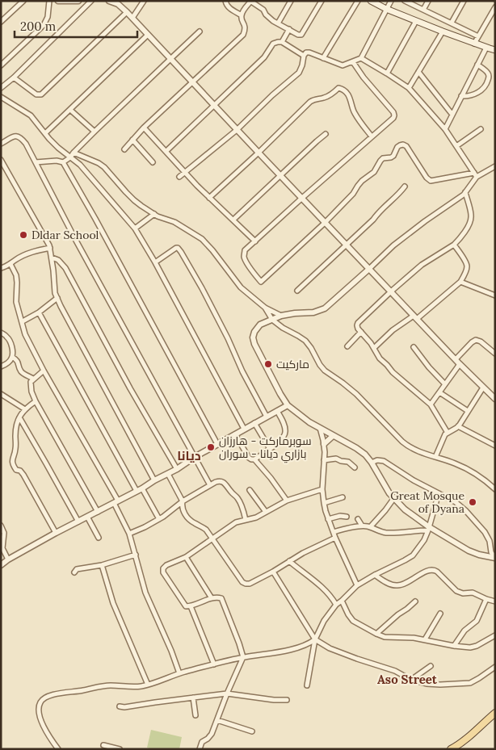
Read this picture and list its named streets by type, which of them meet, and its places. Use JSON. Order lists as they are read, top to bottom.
{
  "districts": ["دیانا", "Aso Street"],
  "places": [
    "Dldar School",
    "ماركيت",
    "سوبرماركت - هارزان بازاري ديانا - سوران",
    "Great Mosque of Dyana"
  ],
  "scale_bar": "200 m"
}
